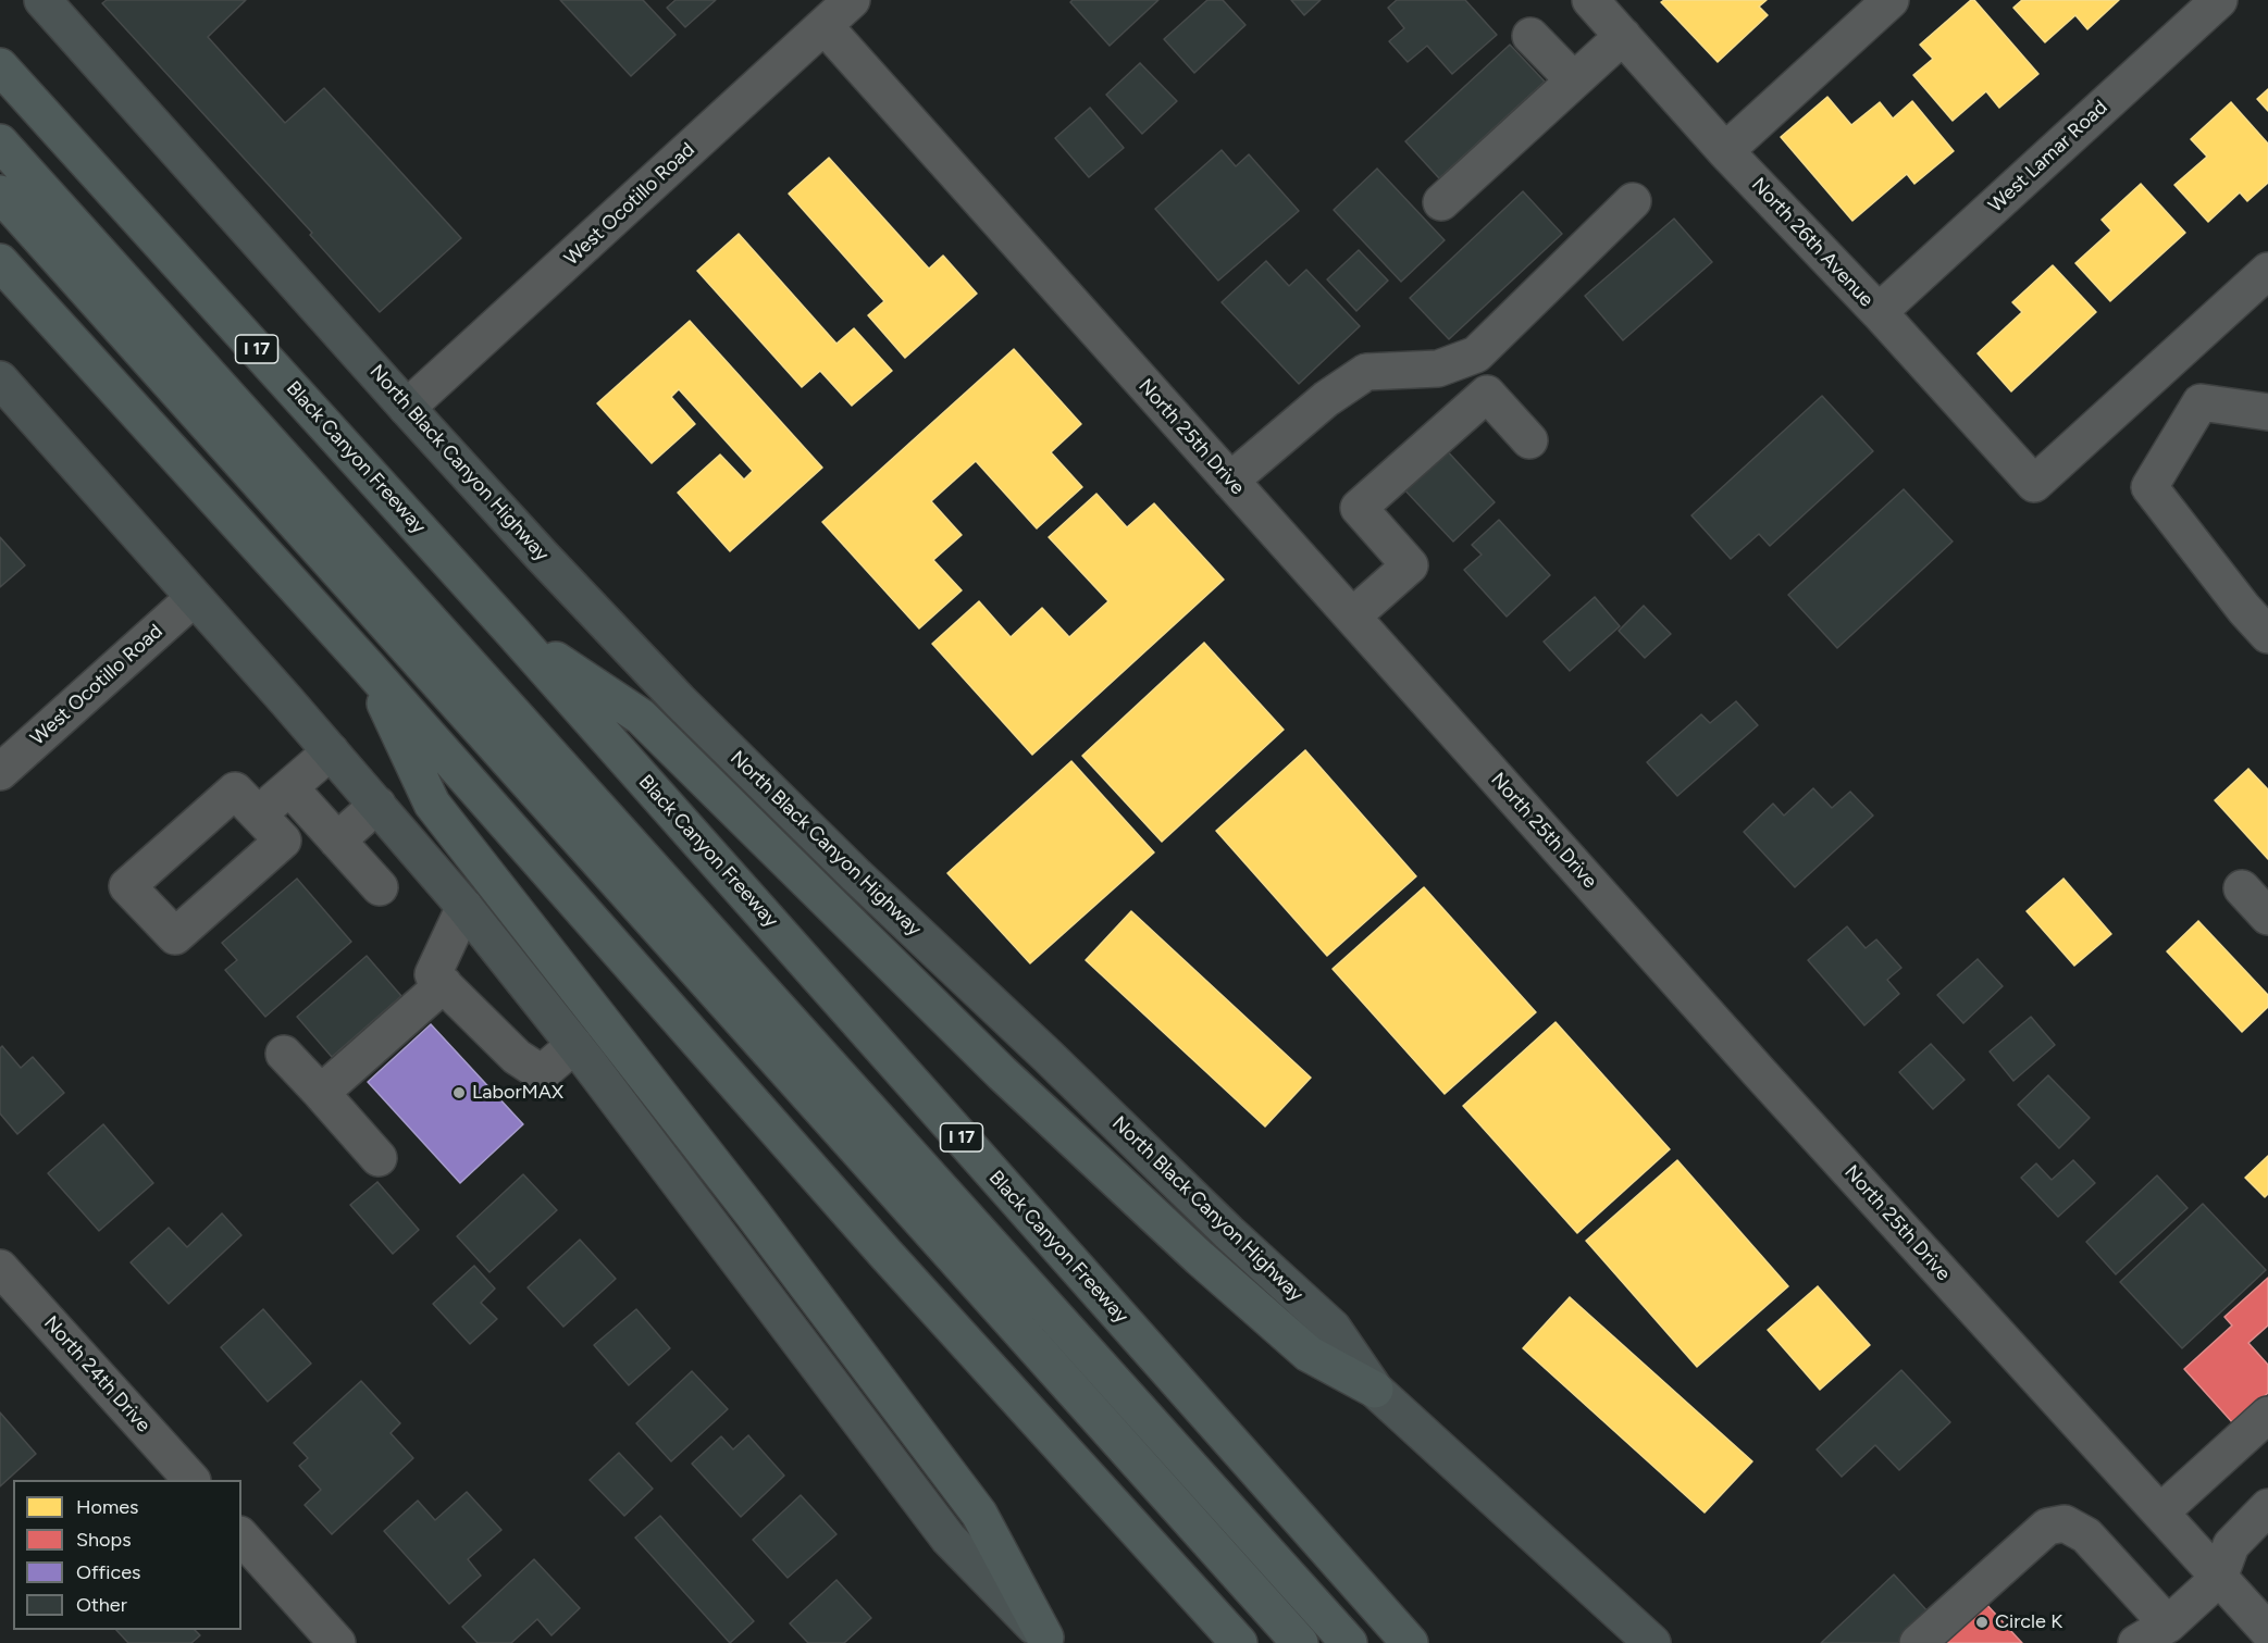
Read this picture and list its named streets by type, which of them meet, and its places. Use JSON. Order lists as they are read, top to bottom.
{
  "streets": {
    "highway": ["I 17", "Black Canyon Freeway"],
    "main road": ["North Black Canyon Highway"],
    "street": [
      "West Lamar Road",
      "West Ocotillo Road",
      "North 26th Avenue",
      "North 25th Drive",
      "North 24th Drive"
    ]
  },
  "crossings": [
    ["West Lamar Road", "North 26th Avenue"],
    ["West Ocotillo Road", "North 25th Drive"],
    ["West Ocotillo Road", "North Black Canyon Highway"]
  ],
  "places": ["LaborMAX", "Circle K"],
  "legend": [
    "Homes",
    "Shops",
    "Offices",
    "Other"
  ]
}
